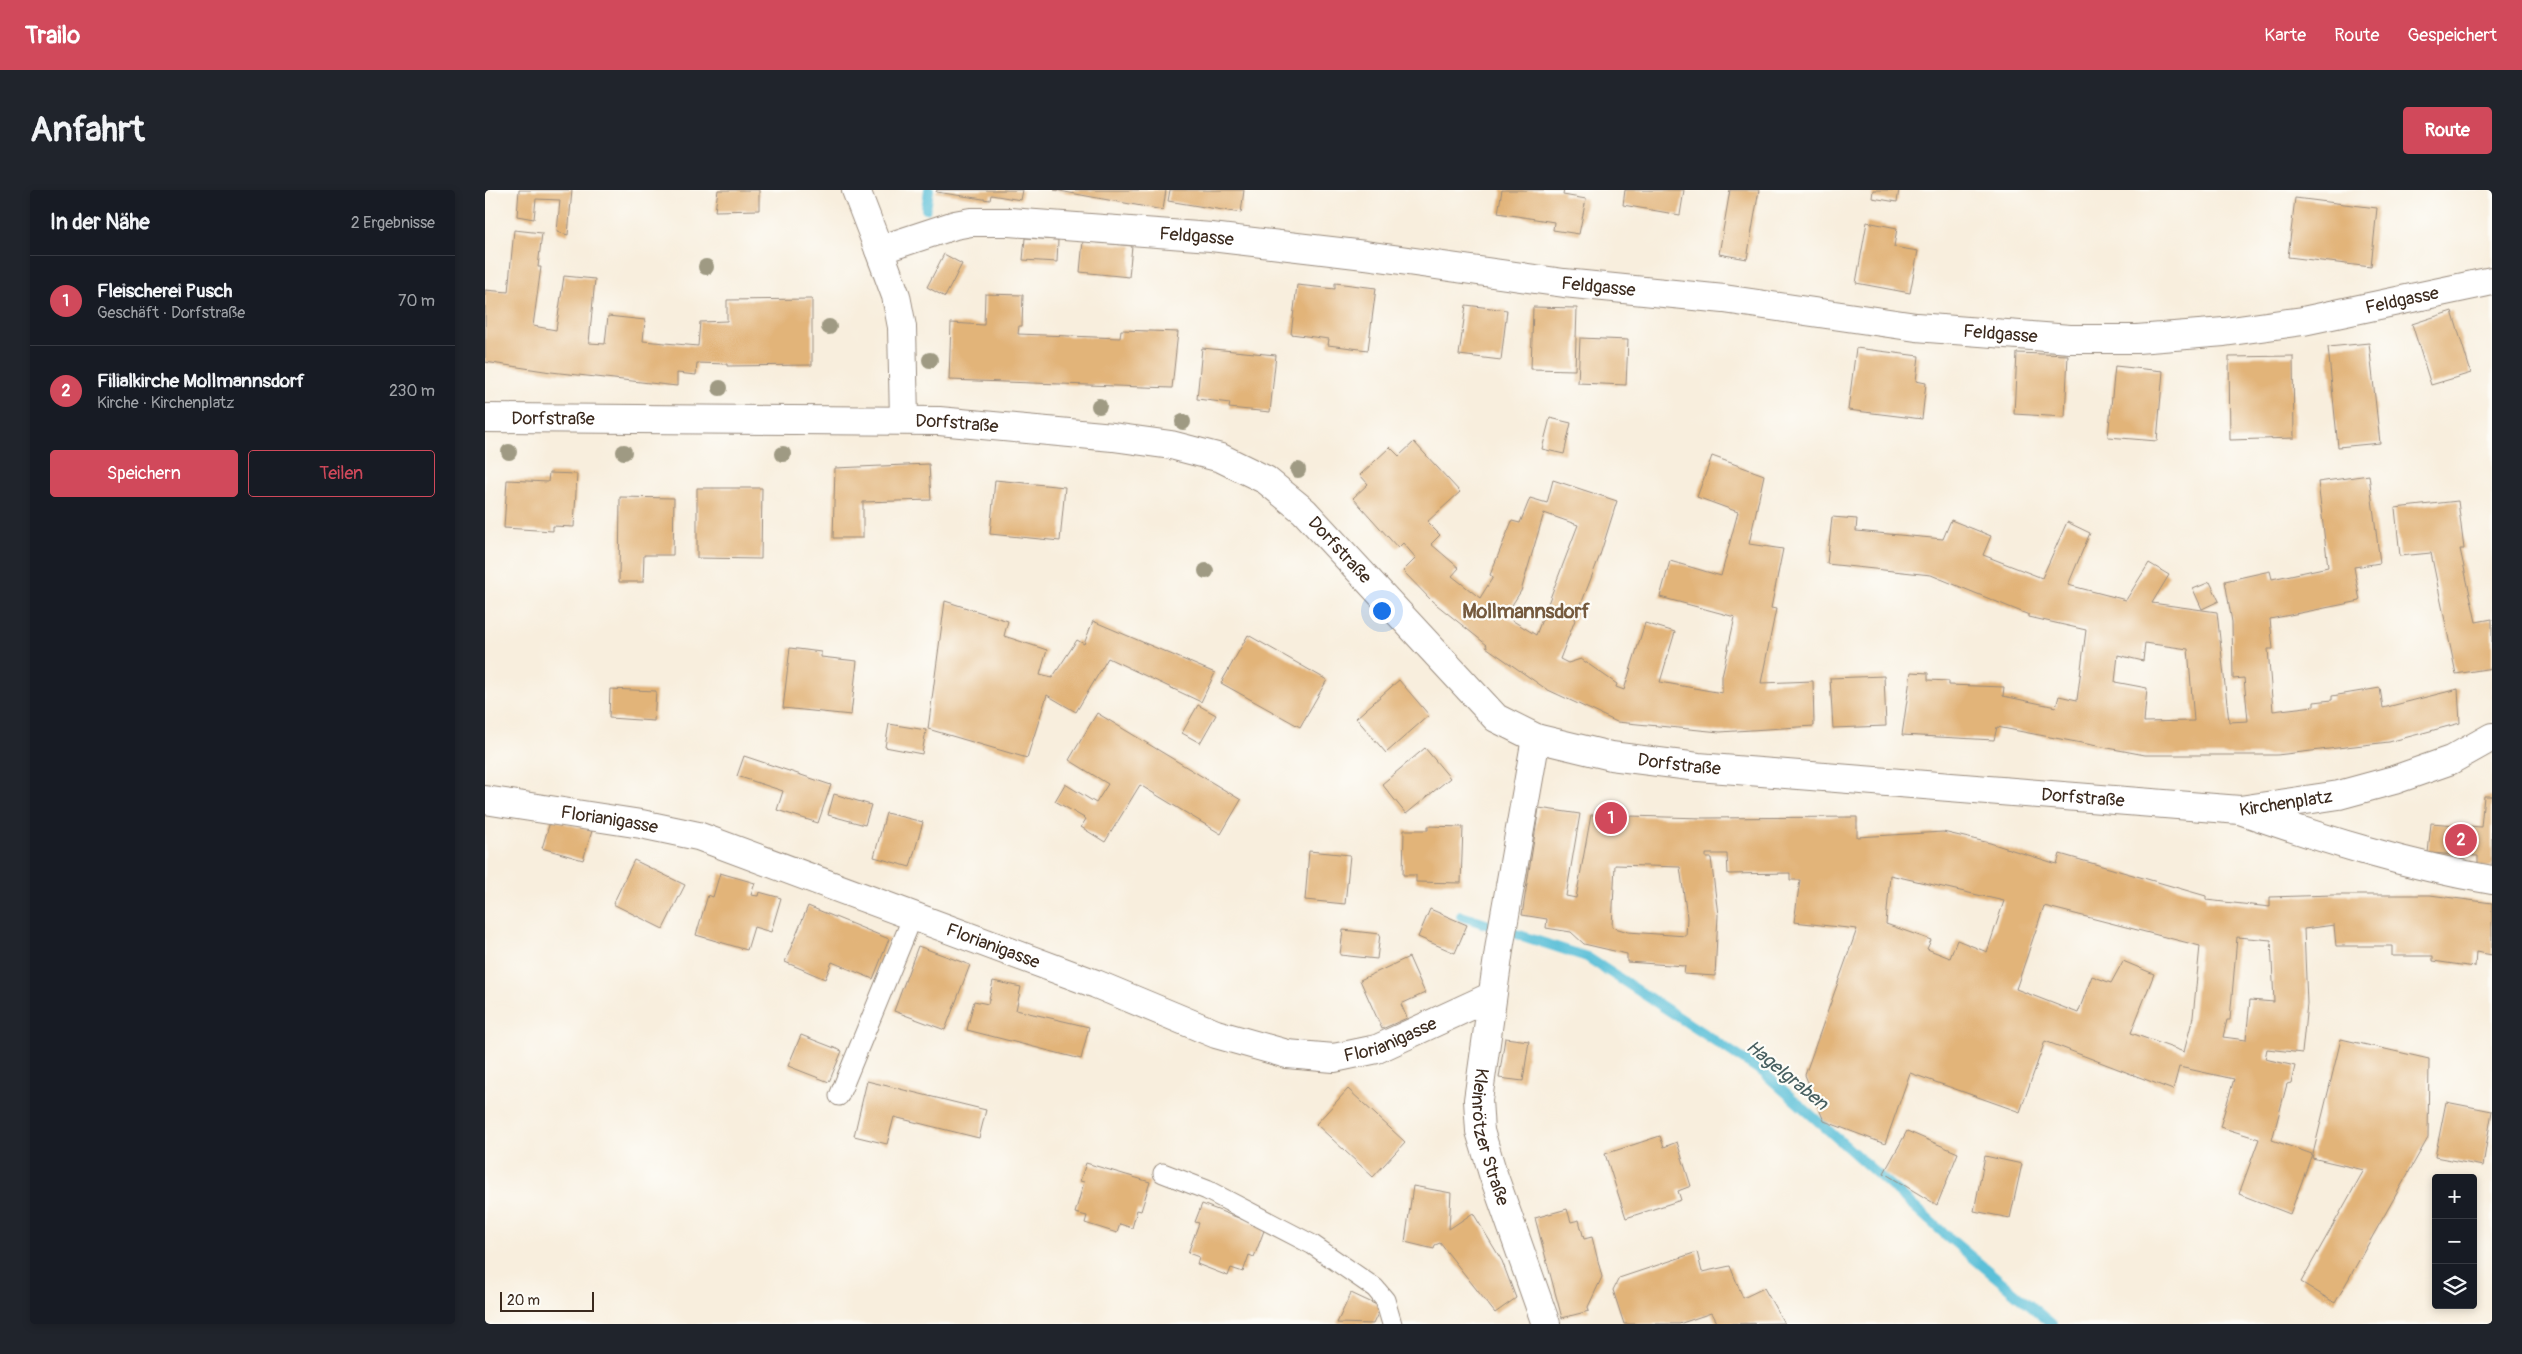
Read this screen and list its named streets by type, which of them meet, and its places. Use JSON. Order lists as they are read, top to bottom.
{
  "streets": {
    "street": [
      "Feldgasse",
      "Dorfstraße",
      "Kirchenplatz",
      "Florianigasse",
      "Kleinrötzer Straße"
    ]
  },
  "crossings": [
    ["Dorfstraße", "Kirchenplatz"],
    ["Dorfstraße", "Kleinrötzer Straße"],
    ["Florianigasse", "Kleinrötzer Straße"]
  ],
  "districts": ["Mollmannsdorf"],
  "water": ["Hagelgraben"],
  "scale_bar": "20 m",
  "page": {
    "header": "Trailo",
    "nav": ["Karte", "Route", "Gespeichert"],
    "buttons": [
      "Route",
      ["Speichern", "Teilen"]
    ],
    "title": "Anfahrt",
    "heading": ["In der Nähe", "2 Ergebnisse"],
    "list": [
      {
        "mark": "1",
        "name": "Fleischerei Pusch",
        "note": "Geschäft · Dorfstraße",
        "value": "70 m"
      },
      {
        "mark": "2",
        "name": "Filialkirche Mollmannsdorf",
        "note": "Kirche · Kirchenplatz",
        "value": "230 m"
      }
    ],
    "pins": ["1", "2"],
    "map_buttons": ["+", "−"],
    "scale": "20 m"
  }
}
